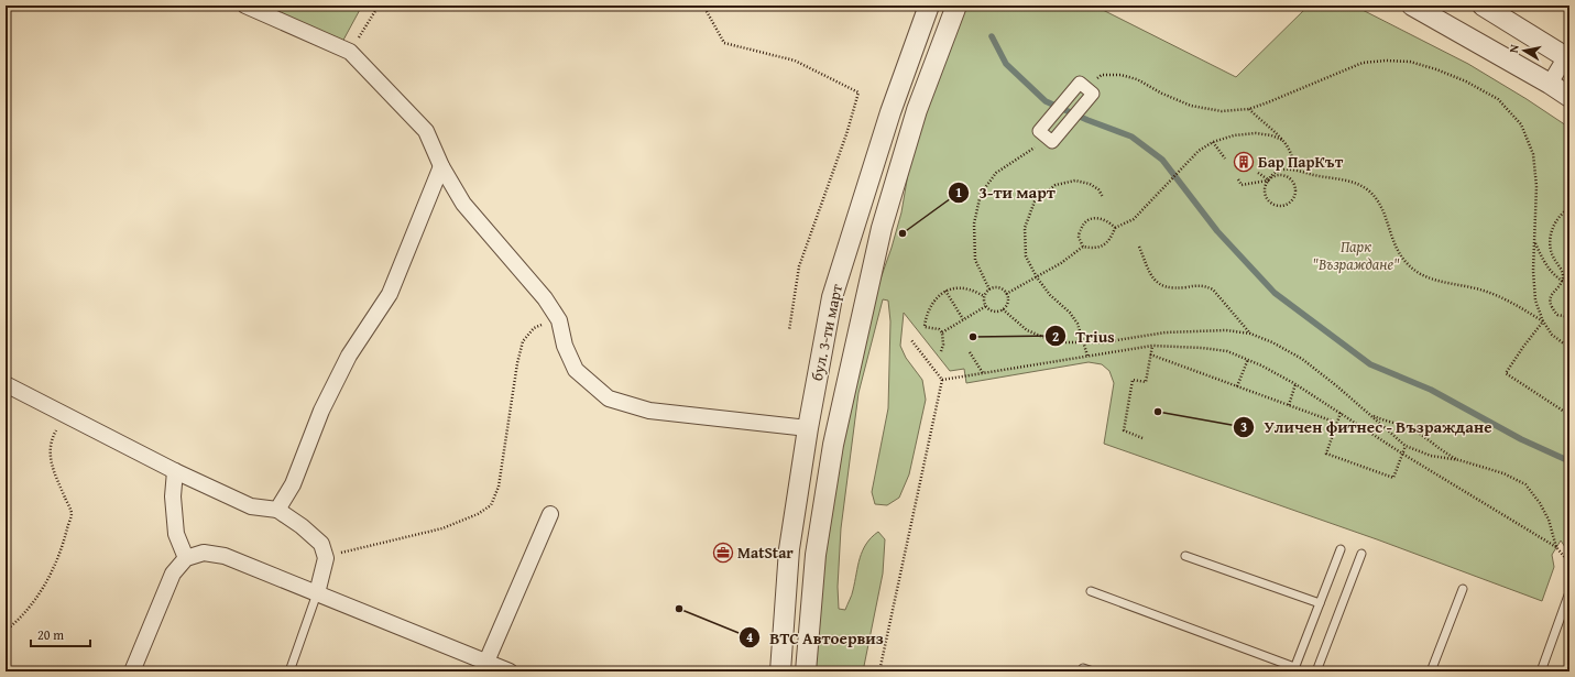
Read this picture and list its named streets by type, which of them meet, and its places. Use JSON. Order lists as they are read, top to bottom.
{
  "streets": {
    "street": ["бул. 3-ти март"]
  },
  "parks": ["Парк \"Възраждане\""],
  "places": {
    "building": ["Бар ПарКът"],
    "other": [
      "3-ти март",
      "Trius",
      "Уличен фитнес - Възраждане",
      "ВТС Автоервиз"
    ],
    "office": ["MatStar"]
  },
  "scale_bar": "20 m",
  "north": "left"
}
